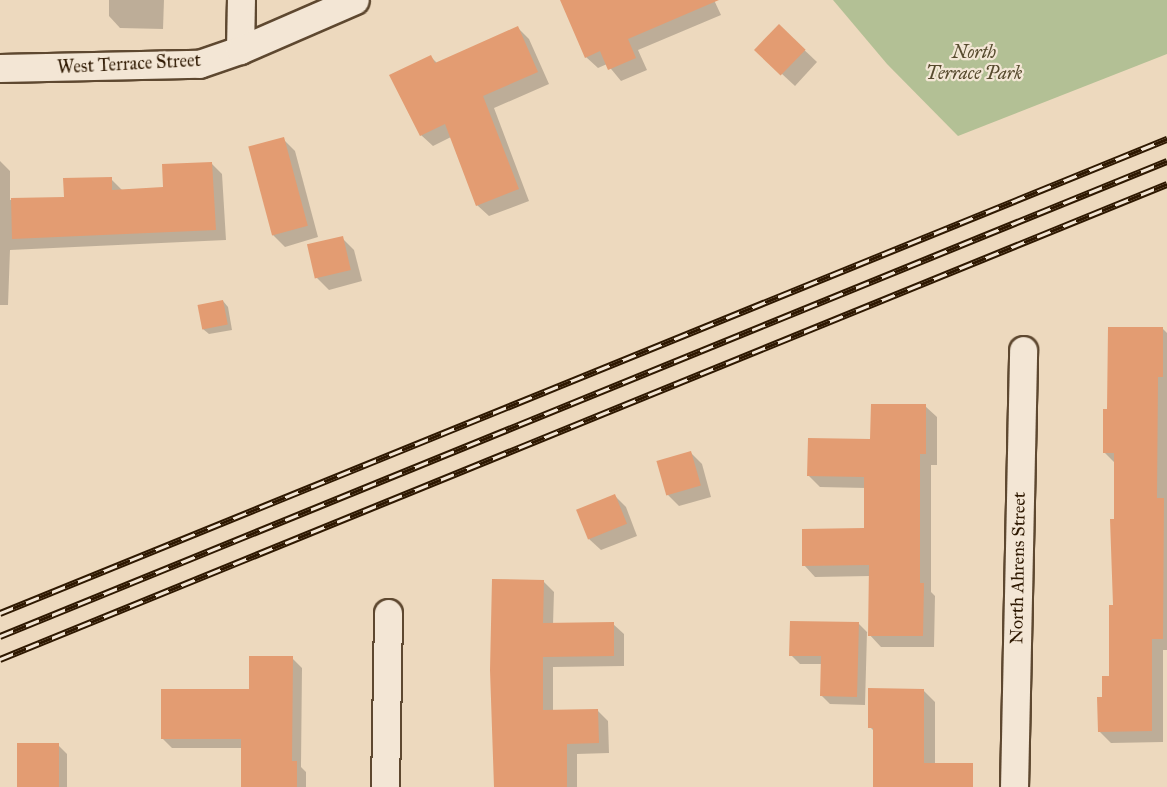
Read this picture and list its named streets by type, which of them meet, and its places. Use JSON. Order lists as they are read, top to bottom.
{
  "streets": {
    "street": ["West Terrace Street", "North Ahrens Street"]
  },
  "parks": ["North Terrace Park"]
}
